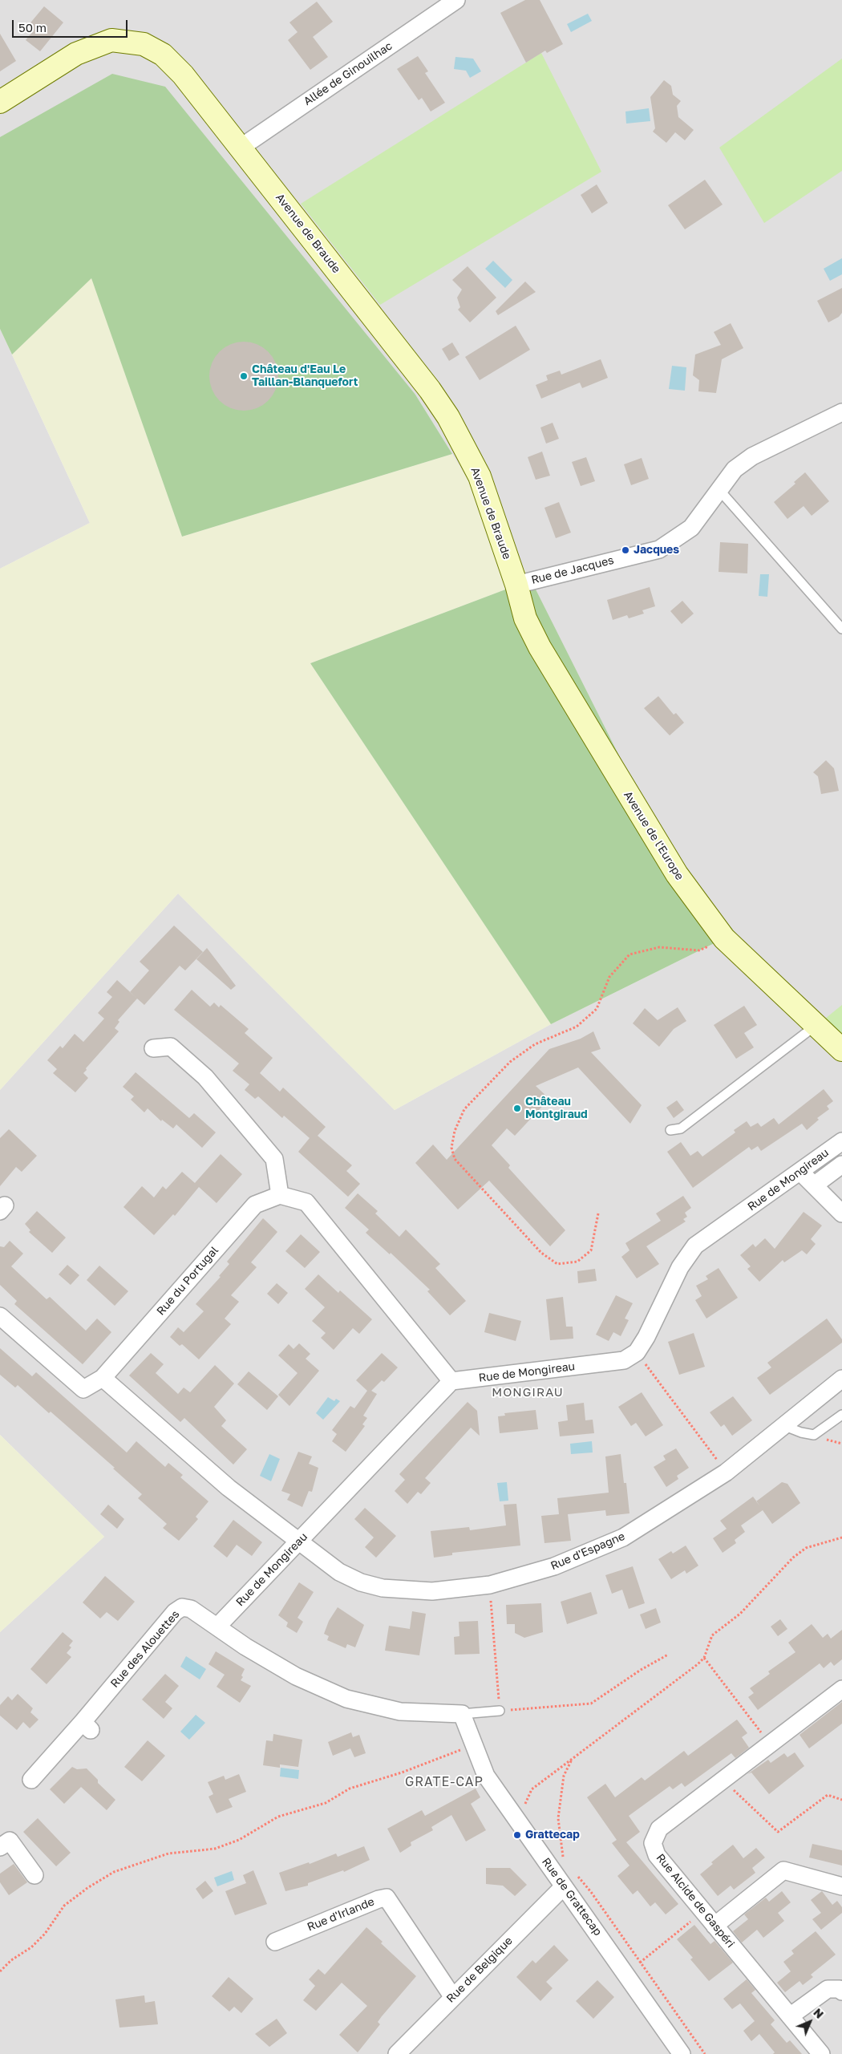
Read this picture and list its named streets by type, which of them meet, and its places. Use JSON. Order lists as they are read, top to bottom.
{
  "streets": {
    "street": [
      "Allée de Ginouilhac",
      "Avenue de Braude",
      "Rue de Jacques",
      "Avenue de l'Europe",
      "Rue de Mongireau",
      "Rue du Portugal",
      "Rue d'Espagne",
      "Rue des Alouettes",
      "Rue de Grattecap",
      "Rue Alcide de Gaspéri",
      "Rue d'Irlande",
      "Rue de Belgique"
    ]
  },
  "crossings": [
    ["Allée de Ginouilhac", "Avenue de Braude"],
    ["Avenue de Braude", "Rue de Jacques"],
    ["Avenue de Braude", "Avenue de l'Europe"],
    ["Rue de Jacques", "Avenue de l'Europe"],
    ["Rue de Mongireau", "Rue d'Espagne"],
    ["Rue de Mongireau", "Rue des Alouettes"],
    ["Rue de Grattecap", "Rue de Belgique"],
    ["Rue d'Irlande", "Rue de Belgique"]
  ],
  "districts": ["MONGIRAU", "GRATE-CAP"],
  "places": [
    "Château d'Eau Le Taillan-Blanquefort",
    "Jacques",
    "Château Montgiraud",
    "Grattecap"
  ],
  "scale_bar": "50 m",
  "north": "top right"
}
